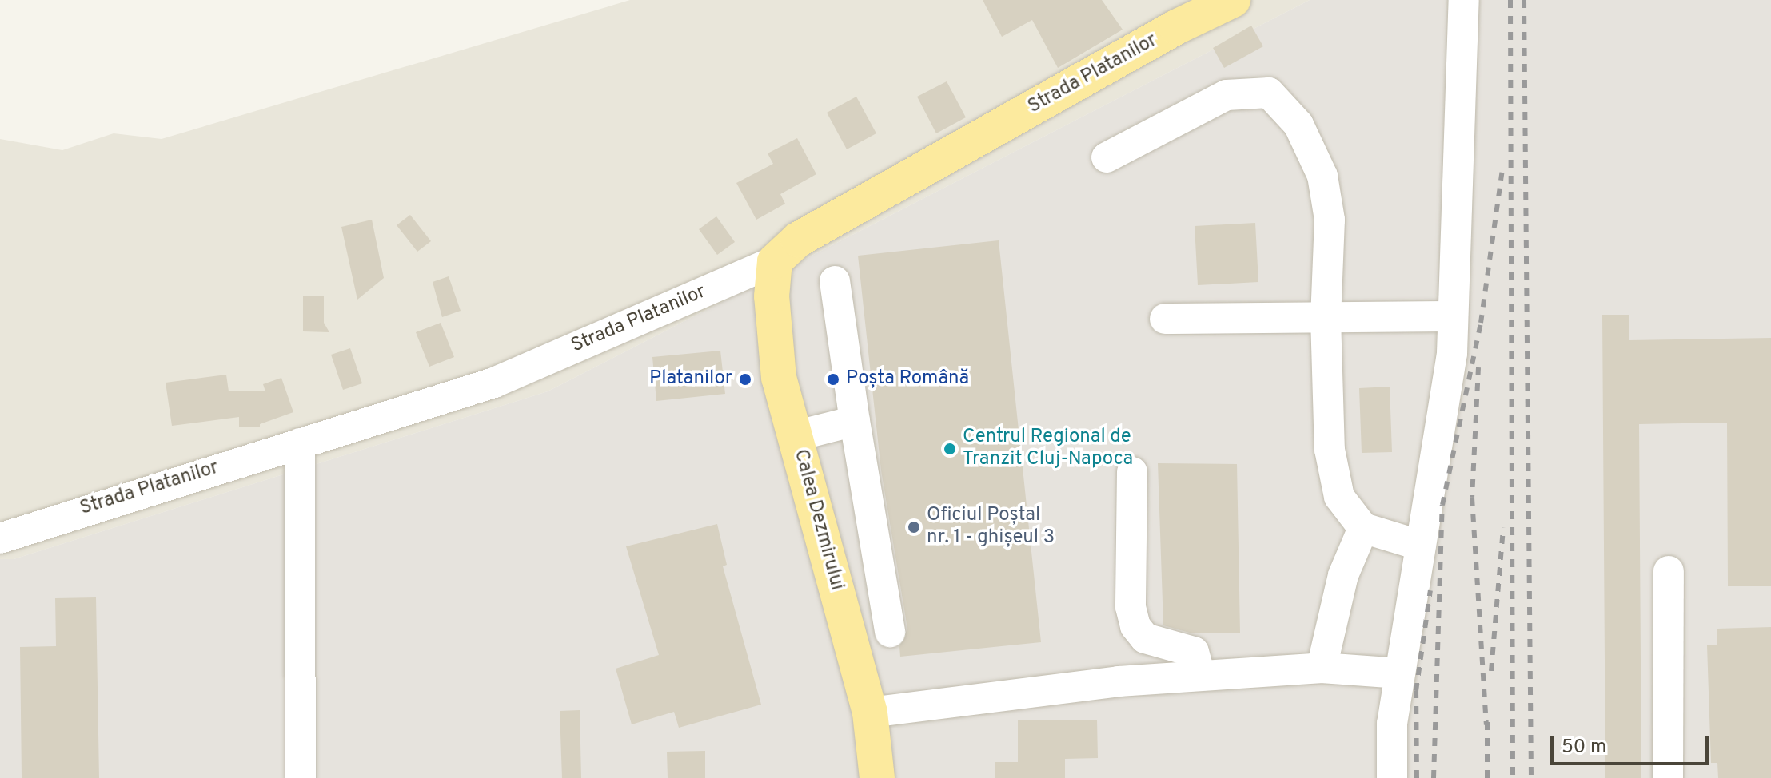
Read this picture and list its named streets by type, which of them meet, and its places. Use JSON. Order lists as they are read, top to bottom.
{
  "streets": {
    "main road": ["Strada Platanilor", "Calea Dezmirului"]
  },
  "crossings": [
    ["Strada Platanilor", "Calea Dezmirului"]
  ],
  "places": [
    "Platanilor",
    "Poșta Română",
    "Centrul Regional de Tranzit Cluj-Napoca",
    "Oficiul Poștal nr. 1 - ghișeul 3"
  ],
  "scale_bar": "50 m"
}
